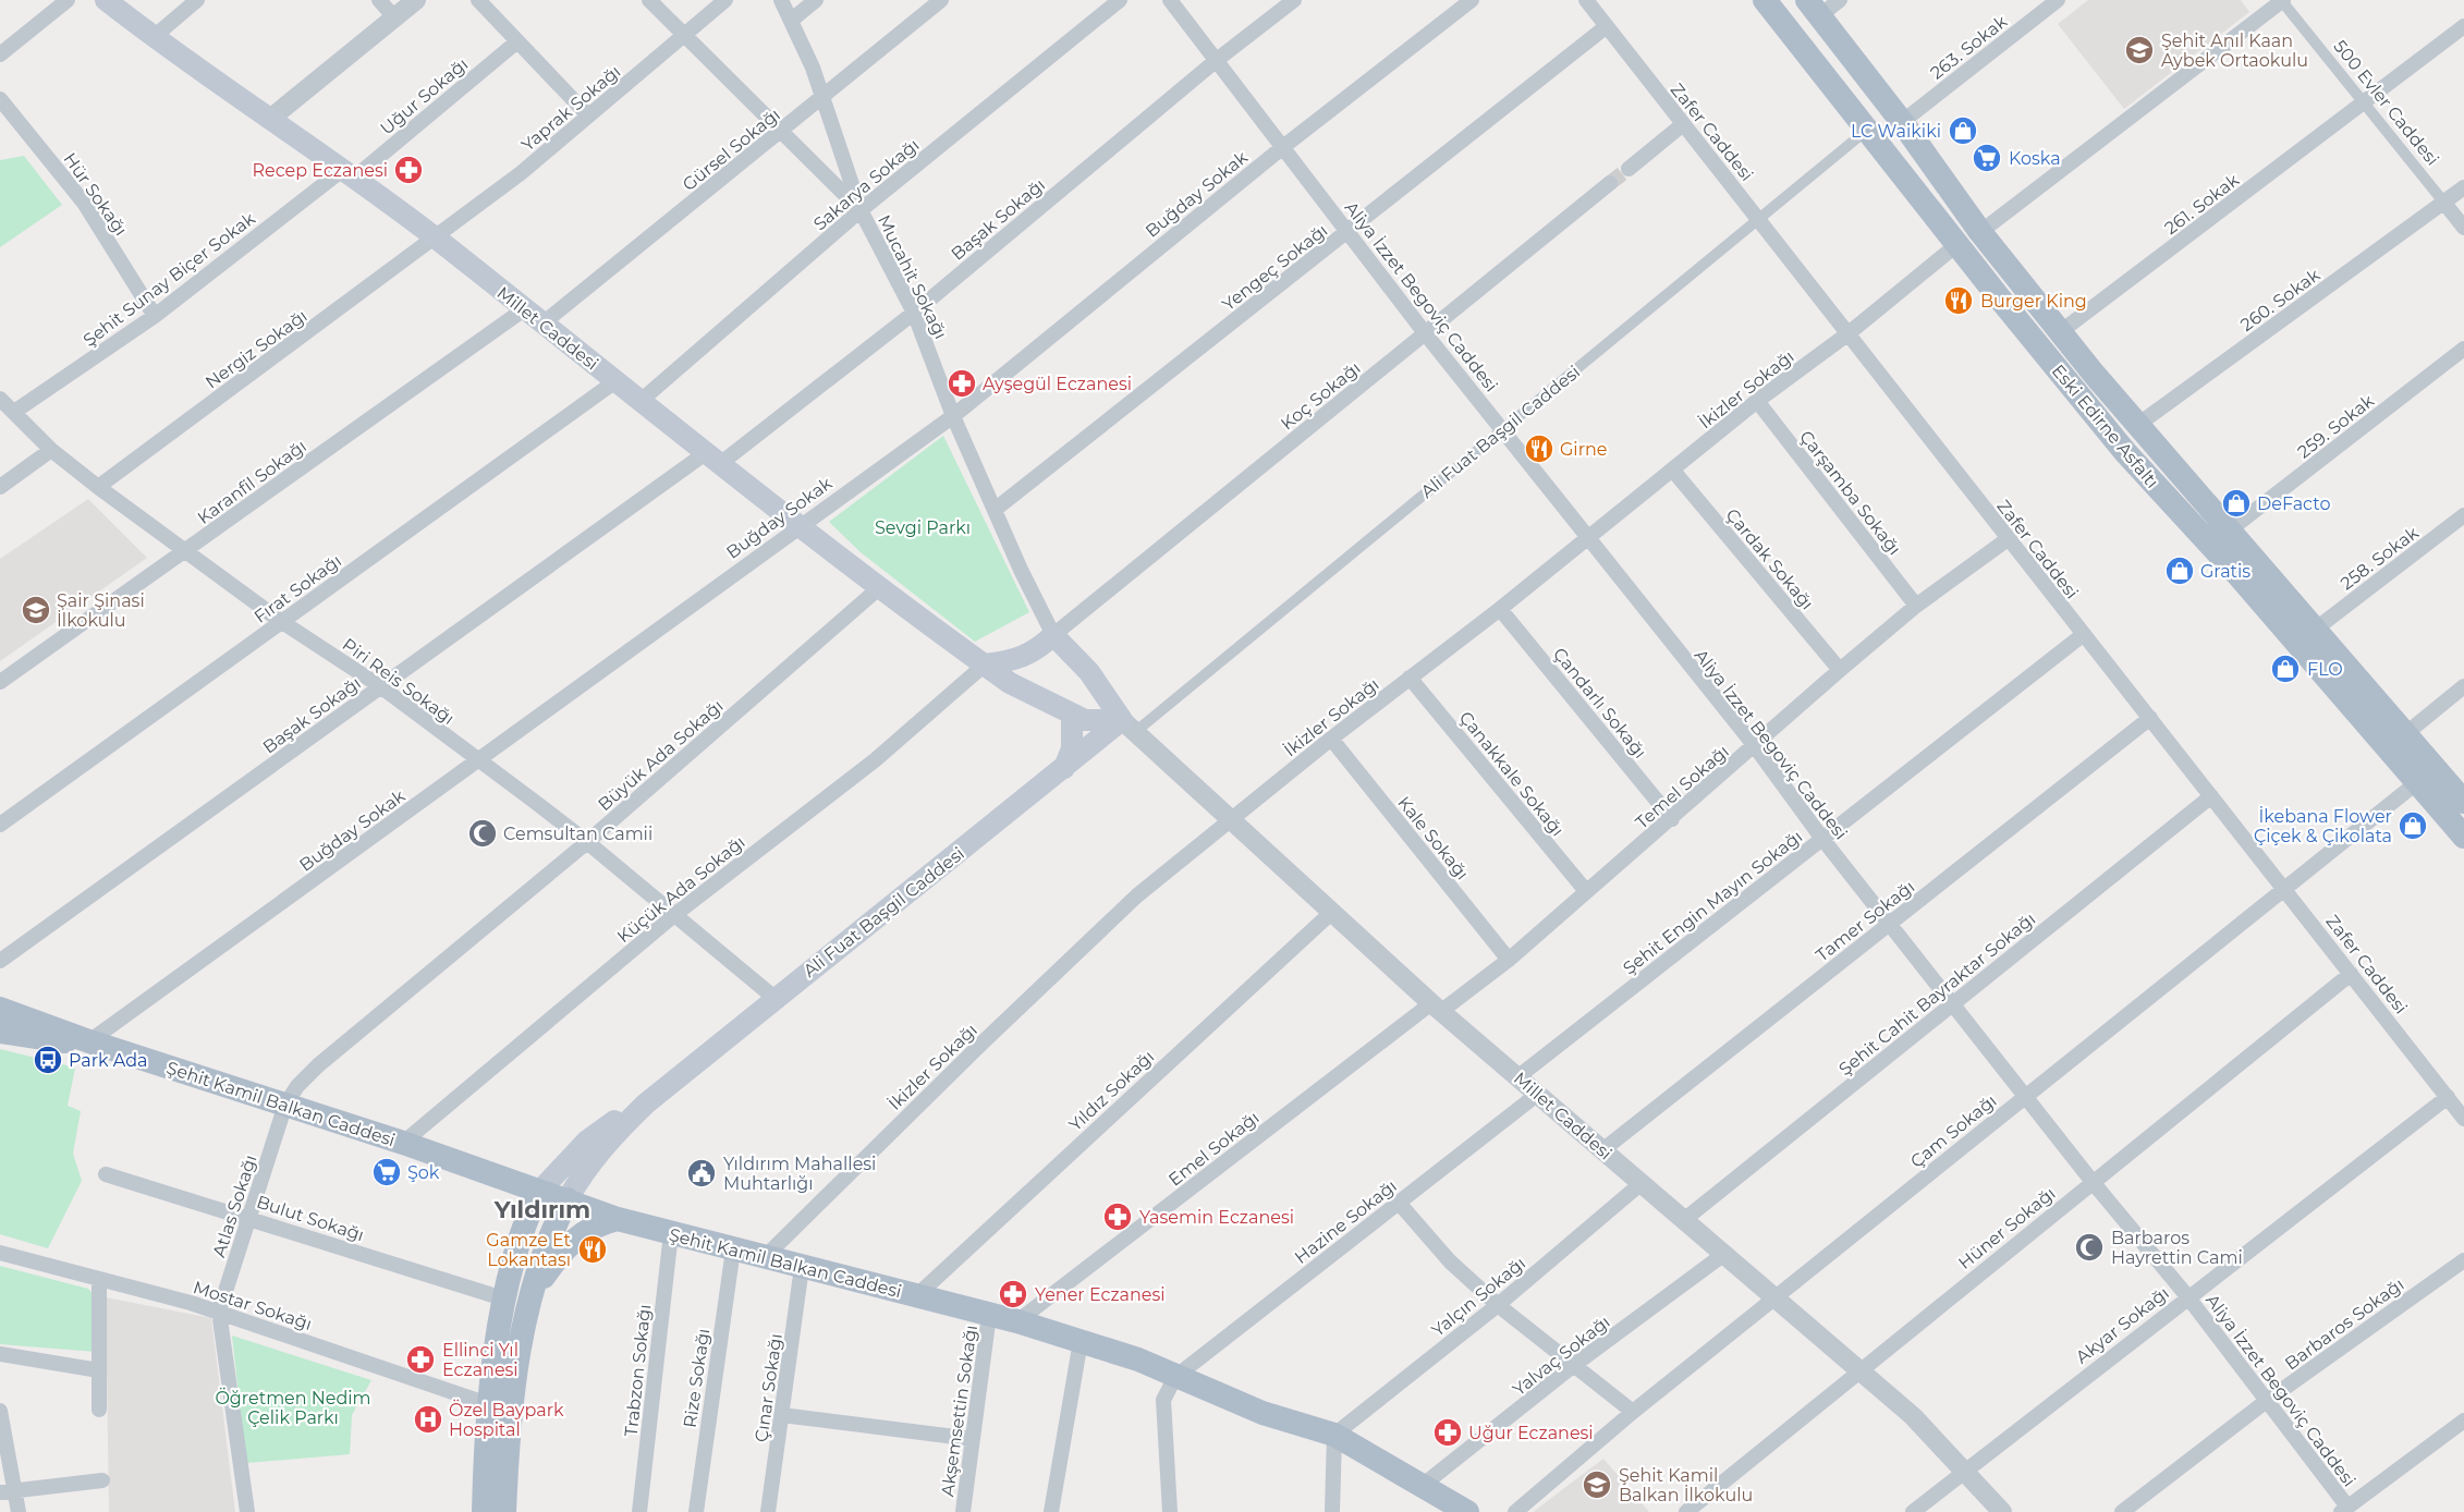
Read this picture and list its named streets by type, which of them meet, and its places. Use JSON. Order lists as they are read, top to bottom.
{
  "streets": {
    "main road": [
      "Millet Caddesi",
      "Eski Edirne Asfaltı",
      "Ali Fuat Başgil Caddesi",
      "Şehit Kamil Balkan Caddesi"
    ],
    "street": [
      "263. Sokak",
      "Uğur Sokağı",
      "500 Evler Caddesi",
      "Yaprak Sokağı",
      "Zafer Caddesi",
      "Gürsel Sokağı",
      "Sakarya Sokağı",
      "Hür Sokağı",
      "Buğday Sokak",
      "261. Sokak",
      "Başak Sokağı",
      "Yengeç Sokağı",
      "Mucahit Sokağı",
      "Şehit Sunay Biçer Sokak",
      "Aliya İzzet Begoviç Caddesi",
      "260. Sokak",
      "Nergiz Sokağı",
      "İkizler Sokağı",
      "Koç Sokağı",
      "259. Sokak",
      "Karanfil Sokağı",
      "Çarşamba Sokağı",
      "258. Sokak",
      "Çardak Sokağı",
      "Fırat Sokağı",
      "Piri Reis Sokağı",
      "Çandarlı Sokağı",
      "Büyük Ada Sokağı",
      "Çanakkale Sokağı",
      "Temel Sokağı",
      "Kale Sokağı",
      "Küçük Ada Sokağı",
      "Şehit Engin Mayın Sokağı",
      "Tamer Sokağı",
      "Şehit Cahit Bayraktar Sokağı",
      "Yıldız Sokağı",
      "Çam Sokağı",
      "Emel Sokağı",
      "Atlas Sokağı",
      "Bulut Sokağı",
      "Hazine Sokağı",
      "Hüner Sokağı",
      "Yalçın Sokağı",
      "Mostar Sokağı",
      "Barbaros Sokağı",
      "Akyar Sokağı",
      "Yalvaç Sokağı",
      "Trabzon Sokağı",
      "Rize Sokağı",
      "Çınar Sokağı",
      "Akşemsettin Sokağı"
    ]
  },
  "crossings": [
    ["263. Sokak", "Eski Edirne Asfaltı"],
    ["Uğur Sokağı", "Şehit Sunay Biçer Sokak"],
    ["Uğur Sokağı", "Millet Caddesi"],
    ["500 Evler Caddesi", "261. Sokak"],
    ["500 Evler Caddesi", "260. Sokak"],
    ["Yaprak Sokağı", "Millet Caddesi"],
    ["Yaprak Sokağı", "Nergiz Sokağı"],
    ["Zafer Caddesi", "Yengeç Sokağı"],
    ["Zafer Caddesi", "İkizler Sokağı"],
    ["Zafer Caddesi", "Ali Fuat Başgil Caddesi"],
    ["Zafer Caddesi", "Temel Sokağı"],
    ["Zafer Caddesi", "Şehit Engin Mayın Sokağı"],
    ["Zafer Caddesi", "Tamer Sokağı"],
    ["Zafer Caddesi", "Şehit Cahit Bayraktar Sokağı"],
    ["Zafer Caddesi", "Çam Sokağı"],
    ["Zafer Caddesi", "Hüner Sokağı"],
    ["Zafer Caddesi", "Akyar Sokağı"],
    ["Gürsel Sokağı", "Mucahit Sokağı"],
    ["Gürsel Sokağı", "Millet Caddesi"],
    ["Sakarya Sokağı", "Mucahit Sokağı"],
    ["Sakarya Sokağı", "Millet Caddesi"],
    ["Hür Sokağı", "Şehit Sunay Biçer Sokak"],
    ["Buğday Sokak", "Mucahit Sokağı"],
    ["Buğday Sokak", "Aliya İzzet Begoviç Caddesi"],
    ["Buğday Sokak", "Millet Caddesi"],
    ["Buğday Sokak", "Piri Reis Sokağı"],
    ["Buğday Sokak", "Şehit Kamil Balkan Caddesi"],
    ["261. Sokak", "Eski Edirne Asfaltı"],
    ["Başak Sokağı", "Mucahit Sokağı"],
    ["Başak Sokağı", "Aliya İzzet Begoviç Caddesi"],
    ["Başak Sokağı", "Millet Caddesi"],
    ["Başak Sokağı", "Piri Reis Sokağı"],
    ["Yengeç Sokağı", "Mucahit Sokağı"],
    ["Yengeç Sokağı", "Aliya İzzet Begoviç Caddesi"],
    ["Mucahit Sokağı", "Koç Sokağı"],
    ["Şehit Sunay Biçer Sokak", "Millet Caddesi"],
    ["Şehit Sunay Biçer Sokak", "Piri Reis Sokağı"],
    ["Aliya İzzet Begoviç Caddesi", "İkizler Sokağı"],
    ["Aliya İzzet Begoviç Caddesi", "Koç Sokağı"],
    ["Aliya İzzet Begoviç Caddesi", "Ali Fuat Başgil Caddesi"],
    ["Aliya İzzet Begoviç Caddesi", "Temel Sokağı"],
    ["Aliya İzzet Begoviç Caddesi", "Şehit Engin Mayın Sokağı"],
    ["Aliya İzzet Begoviç Caddesi", "Tamer Sokağı"],
    ["Aliya İzzet Begoviç Caddesi", "Şehit Cahit Bayraktar Sokağı"],
    ["Aliya İzzet Begoviç Caddesi", "Çam Sokağı"],
    ["Aliya İzzet Begoviç Caddesi", "Hüner Sokağı"],
    ["Aliya İzzet Begoviç Caddesi", "Barbaros Sokağı"],
    ["Aliya İzzet Begoviç Caddesi", "Akyar Sokağı"],
    ["260. Sokak", "Eski Edirne Asfaltı"],
    ["Millet Caddesi", "Nergiz Sokağı"],
    ["Millet Caddesi", "İkizler Sokağı"],
    ["Millet Caddesi", "Ali Fuat Başgil Caddesi"],
    ["Millet Caddesi", "Karanfil Sokağı"],
    ["Millet Caddesi", "Fırat Sokağı"],
    ["Millet Caddesi", "Büyük Ada Sokağı"],
    ["Millet Caddesi", "Temel Sokağı"],
    ["Millet Caddesi", "Küçük Ada Sokağı"],
    ["Millet Caddesi", "Şehit Engin Mayın Sokağı"],
    ["Millet Caddesi", "Tamer Sokağı"],
    ["Millet Caddesi", "Şehit Cahit Bayraktar Sokağı"],
    ["Millet Caddesi", "Yıldız Sokağı"],
    ["Millet Caddesi", "Çam Sokağı"],
    ["Millet Caddesi", "Emel Sokağı"],
    ["Millet Caddesi", "Hazine Sokağı"],
    ["Millet Caddesi", "Hüner Sokağı"],
    ["Millet Caddesi", "Yalçın Sokağı"],
    ["Millet Caddesi", "Akyar Sokağı"],
    ["Millet Caddesi", "Yalvaç Sokağı"],
    ["Nergiz Sokağı", "Piri Reis Sokağı"],
    ["İkizler Sokağı", "Eski Edirne Asfaltı"],
    ["İkizler Sokağı", "Çarşamba Sokağı"],
    ["İkizler Sokağı", "Çardak Sokağı"],
    ["İkizler Sokağı", "Çandarlı Sokağı"],
    ["İkizler Sokağı", "Çanakkale Sokağı"],
    ["İkizler Sokağı", "Kale Sokağı"],
    ["İkizler Sokağı", "Şehit Kamil Balkan Caddesi"],
    ["Eski Edirne Asfaltı", "259. Sokak"],
    ["Eski Edirne Asfaltı", "Ali Fuat Başgil Caddesi"],
    ["Eski Edirne Asfaltı", "258. Sokak"],
    ["Eski Edirne Asfaltı", "Çam Sokağı"],
    ["Ali Fuat Başgil Caddesi", "Piri Reis Sokağı"],
    ["Karanfil Sokağı", "Piri Reis Sokağı"],
    ["Çarşamba Sokağı", "Temel Sokağı"],
    ["Çardak Sokağı", "Temel Sokağı"],
    ["Fırat Sokağı", "Piri Reis Sokağı"],
    ["Piri Reis Sokağı", "Büyük Ada Sokağı"],
    ["Piri Reis Sokağı", "Küçük Ada Sokağı"],
    ["Çandarlı Sokağı", "Temel Sokağı"],
    ["Büyük Ada Sokağı", "Şehit Kamil Balkan Caddesi"],
    ["Büyük Ada Sokağı", "Atlas Sokağı"],
    ["Çanakkale Sokağı", "Temel Sokağı"],
    ["Temel Sokağı", "Kale Sokağı"],
    ["Temel Sokağı", "Emel Sokağı"],
    ["Küçük Ada Sokağı", "Şehit Kamil Balkan Caddesi"],
    ["Yıldız Sokağı", "Şehit Kamil Balkan Caddesi"],
    ["Şehit Kamil Balkan Caddesi", "Emel Sokağı"],
    ["Şehit Kamil Balkan Caddesi", "Atlas Sokağı"],
    ["Şehit Kamil Balkan Caddesi", "Hazine Sokağı"],
    ["Şehit Kamil Balkan Caddesi", "Yalçın Sokağı"],
    ["Şehit Kamil Balkan Caddesi", "Yalvaç Sokağı"],
    ["Şehit Kamil Balkan Caddesi", "Trabzon Sokağı"],
    ["Şehit Kamil Balkan Caddesi", "Rize Sokağı"],
    ["Şehit Kamil Balkan Caddesi", "Çınar Sokağı"],
    ["Şehit Kamil Balkan Caddesi", "Akşemsettin Sokağı"],
    ["Atlas Sokağı", "Bulut Sokağı"],
    ["Atlas Sokağı", "Mostar Sokağı"]
  ],
  "districts": ["Yıldırım"],
  "parks": ["Sevgi Parkı", "Öğretmen Nedim Çelik Parkı"],
  "places": {
    "school or university": ["Şehit Anıl Kaan Aybek Ortaokulu", "Şair Şinasi İlkokulu", "Şehit Kamil Balkan İlkokulu"],
    "shop": [
      "LC Waikiki",
      "DeFacto",
      "Gratis",
      "FLO",
      "İkebana Flower Çiçek & Çikolata"
    ],
    "supermarket": ["Koska", "Şok"],
    "pharmacy": [
      "Recep Eczanesi",
      "Ayşegül Eczanesi",
      "Yasemin Eczanesi",
      "Yener Eczanesi",
      "Ellinci Yıl Eczanesi",
      "Uğur Eczanesi"
    ],
    "restaurant": ["Burger King", "Girne", "Gamze Et Lokantası"],
    "mosque": ["Cemsultan Camii", "Barbaros Hayrettin Cami"],
    "bus stop": ["Park Ada"],
    "public building": ["Yıldırım Mahallesi Muhtarlığı"],
    "hospital": ["Özel Baypark Hospital"]
  }
}
